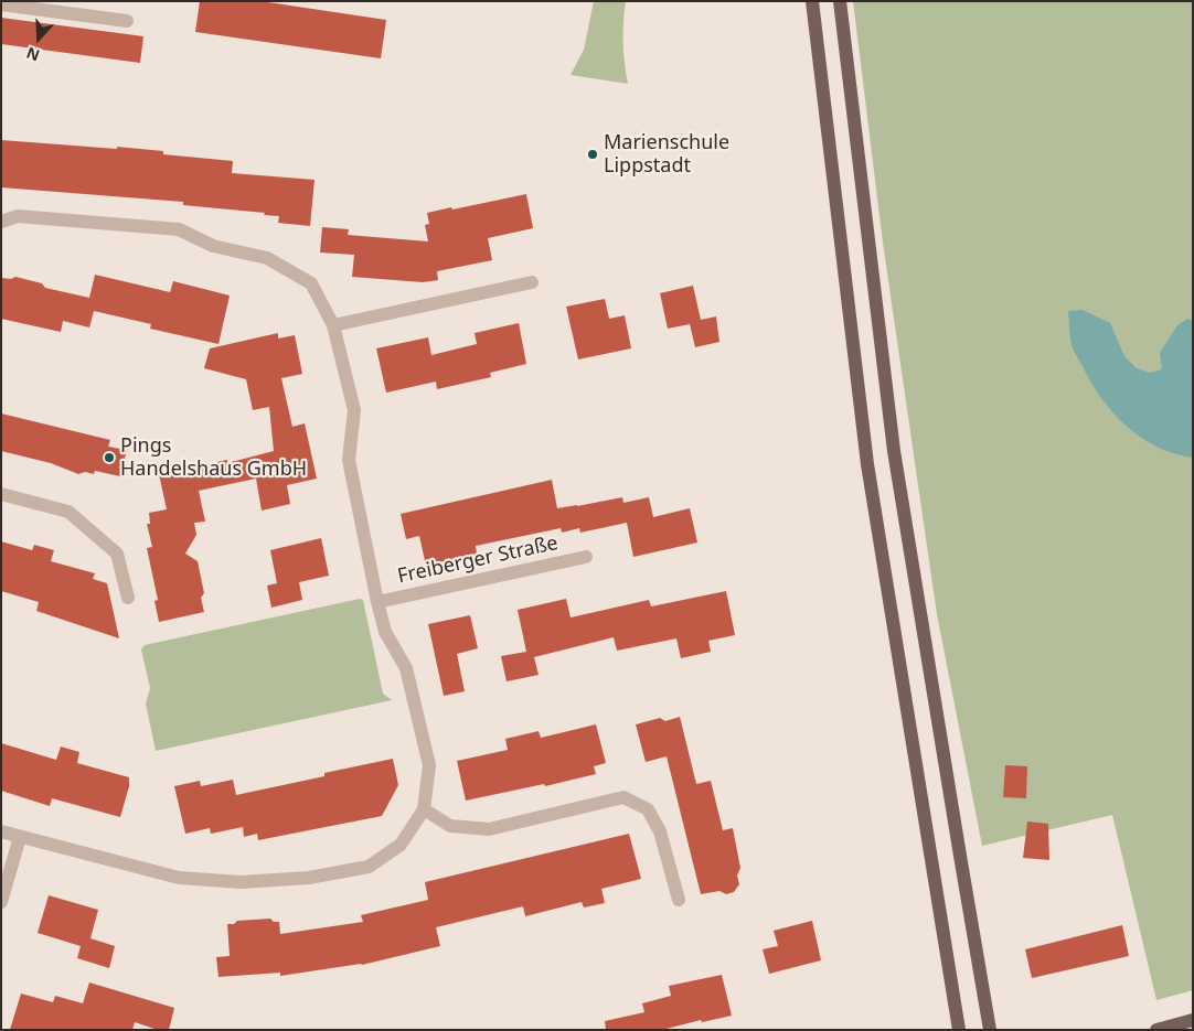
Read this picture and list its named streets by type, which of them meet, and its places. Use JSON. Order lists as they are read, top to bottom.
{
  "streets": {
    "street": ["Freiberger Straße"]
  },
  "places": ["Marienschule Lippstadt", "Pings Handelshaus GmbH"],
  "north": "bottom"
}
